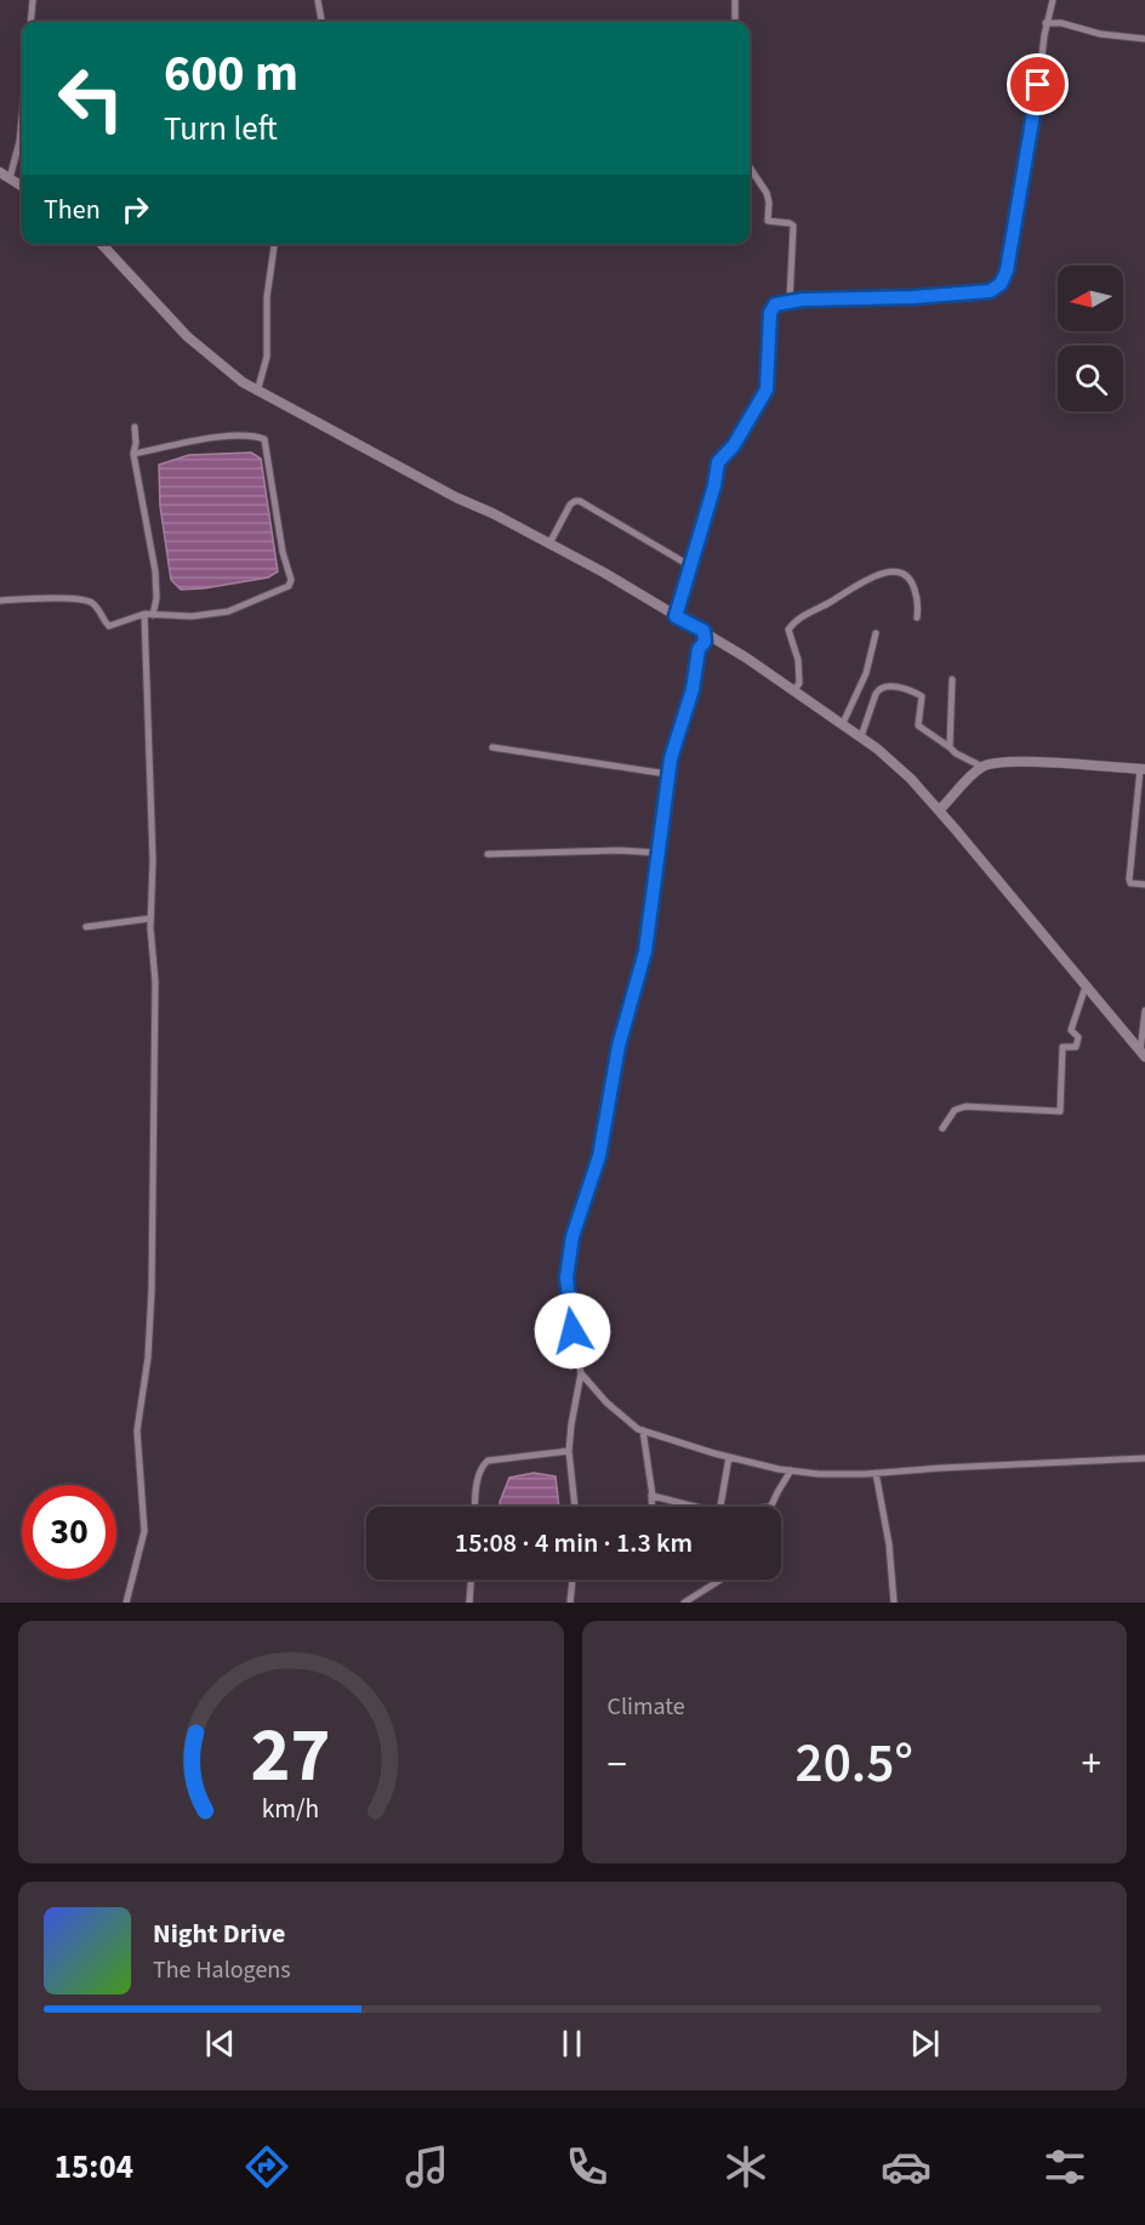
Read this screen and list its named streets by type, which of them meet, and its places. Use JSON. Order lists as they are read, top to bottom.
{
  "north": "left",
  "page": {
    "turn": ["600 m", "Turn left"],
    "then": "Then",
    "limit": "30",
    "trip": "15:08 · 4 min · 1.3 km",
    "tile": "Climate",
    "heat": ["−", "20.5°", "+"],
    "song": ["Night Drive", "The Halogens"],
    "tabs": "15:04",
    "gauge": ["27", "km/h"]
  }
}
